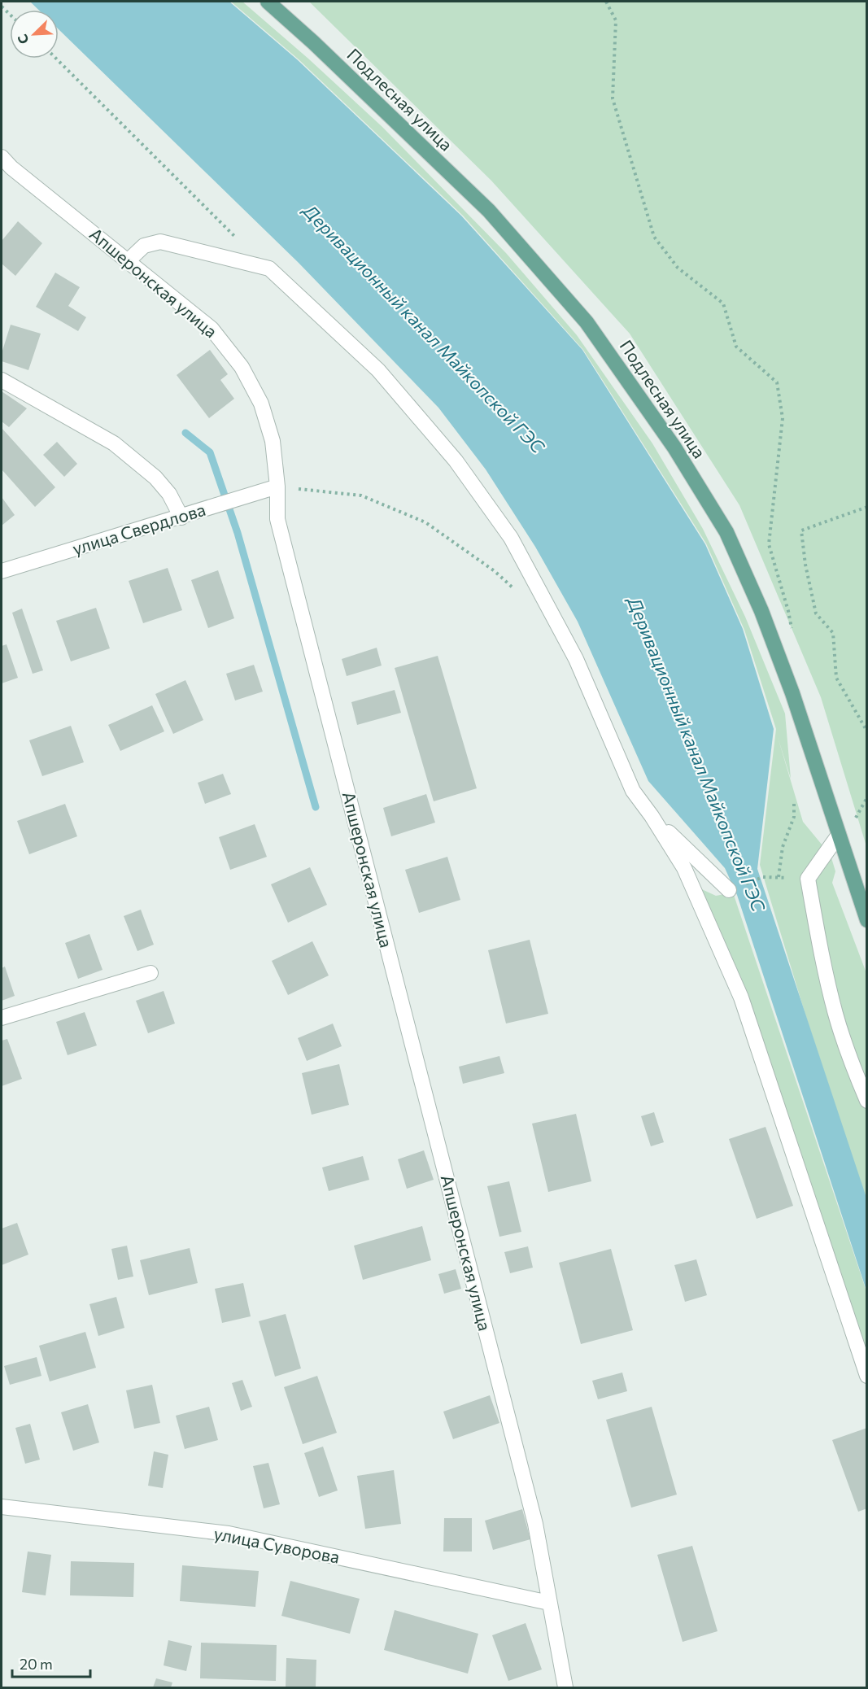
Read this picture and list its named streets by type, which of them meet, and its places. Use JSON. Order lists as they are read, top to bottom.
{
  "streets": {
    "main road": ["Подлесная улица"],
    "street": ["Апшеронская улица", "улица Свердлова", "улица Суворова"]
  },
  "crossings": [
    ["Апшеронская улица", "улица Свердлова"],
    ["Апшеронская улица", "улица Суворова"]
  ],
  "water": ["Деривационный канал Майкопской ГЭС"],
  "scale_bar": "20 m",
  "north": "bottom left"
}
